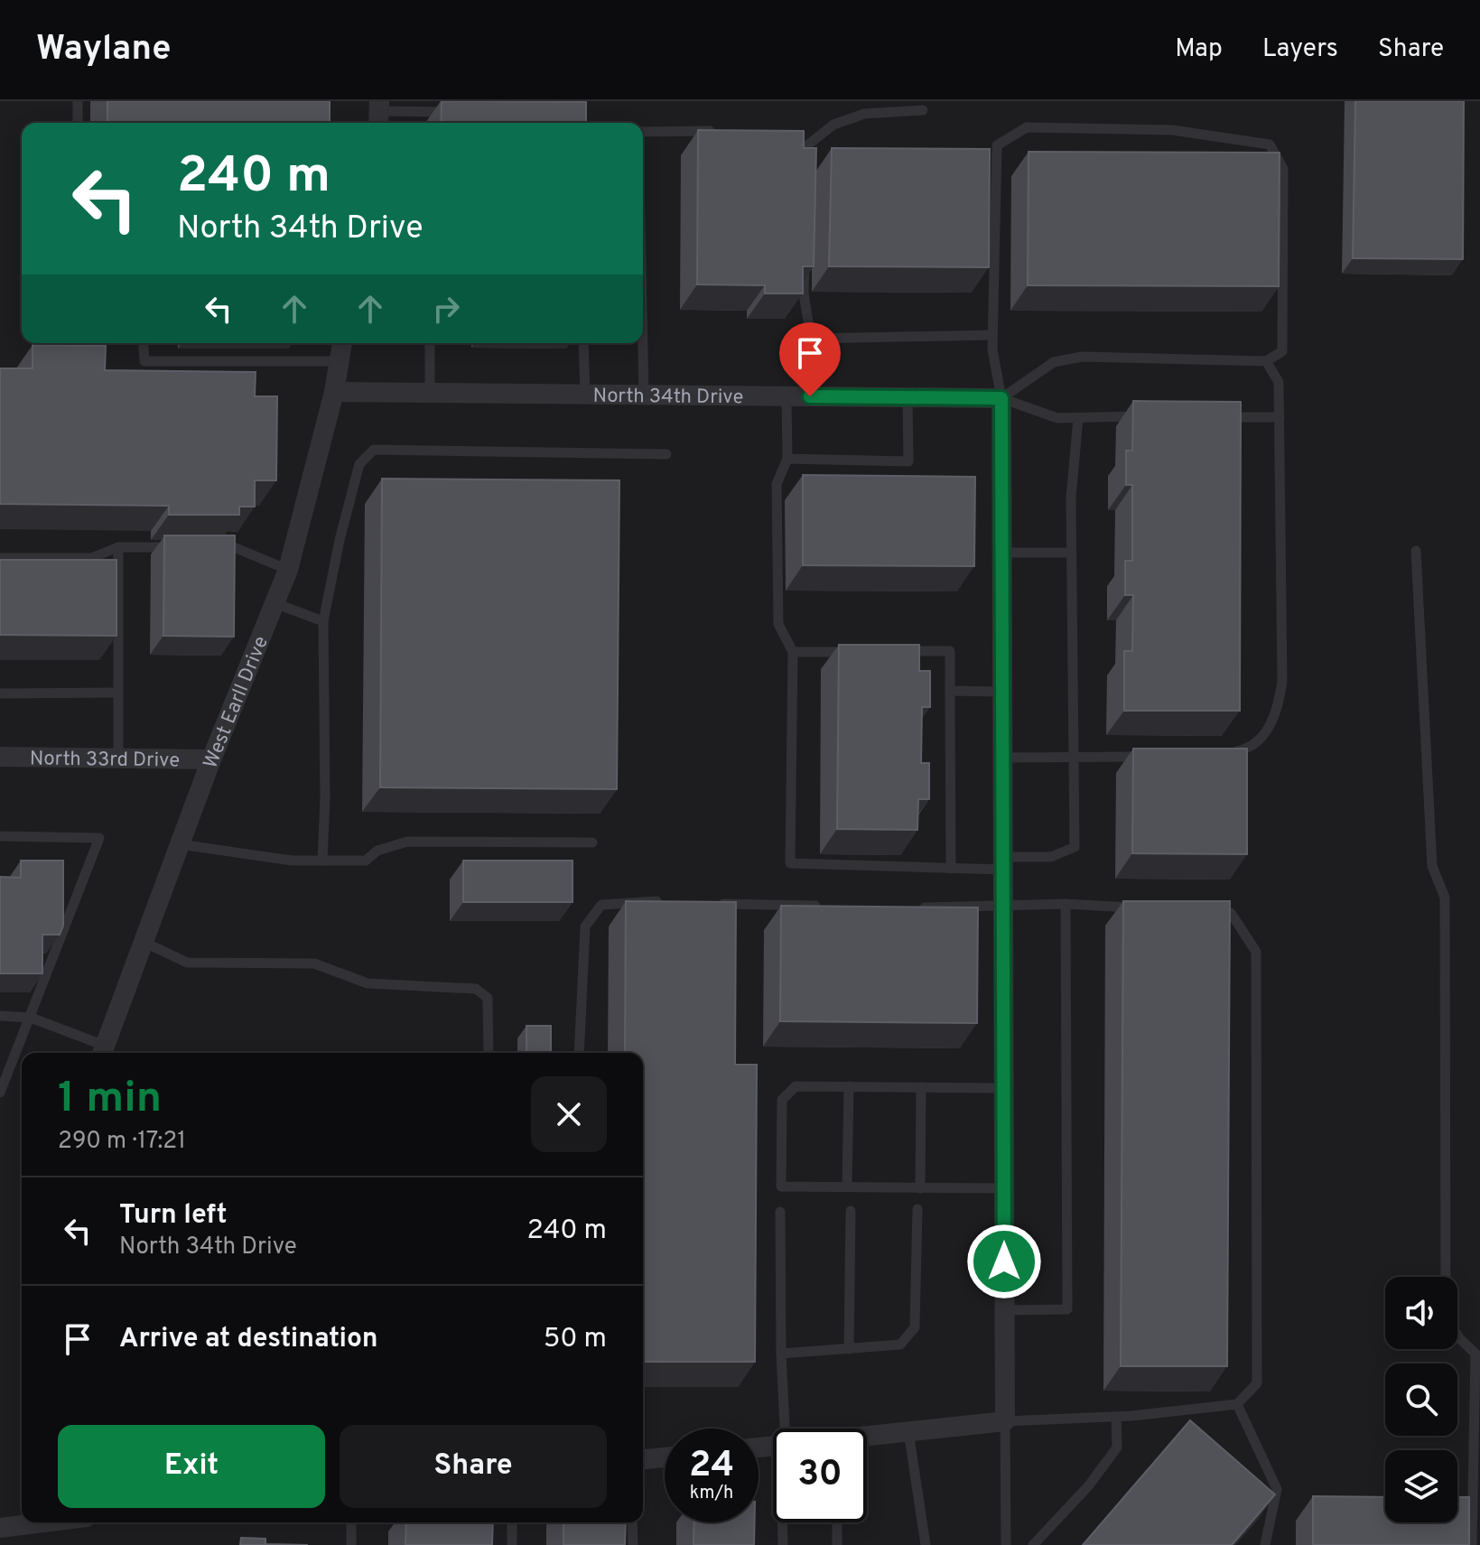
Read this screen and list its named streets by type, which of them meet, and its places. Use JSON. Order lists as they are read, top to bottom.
{
  "streets": {
    "street": ["North 34th Drive", "West Earll Drive", "North 33rd Drive"]
  },
  "crossings": [
    ["North 34th Drive", "West Earll Drive"],
    ["West Earll Drive", "North 33rd Drive"]
  ],
  "page": {
    "header": "Waylane",
    "nav": ["Map", "Layers", "Share"],
    "turn": ["240 m", "North 34th Drive"],
    "heading": ["1 min", "290 m · 17:21"],
    "list": [
      {
        "name": "Turn left",
        "note": "North 34th Drive",
        "value": "240 m"
      },
      {
        "name": "Arrive at destination",
        "value": "50 m"
      }
    ],
    "buttons": ["Exit", "Share"],
    "speed": "24 km/h",
    "limit": "30"
  }
}
